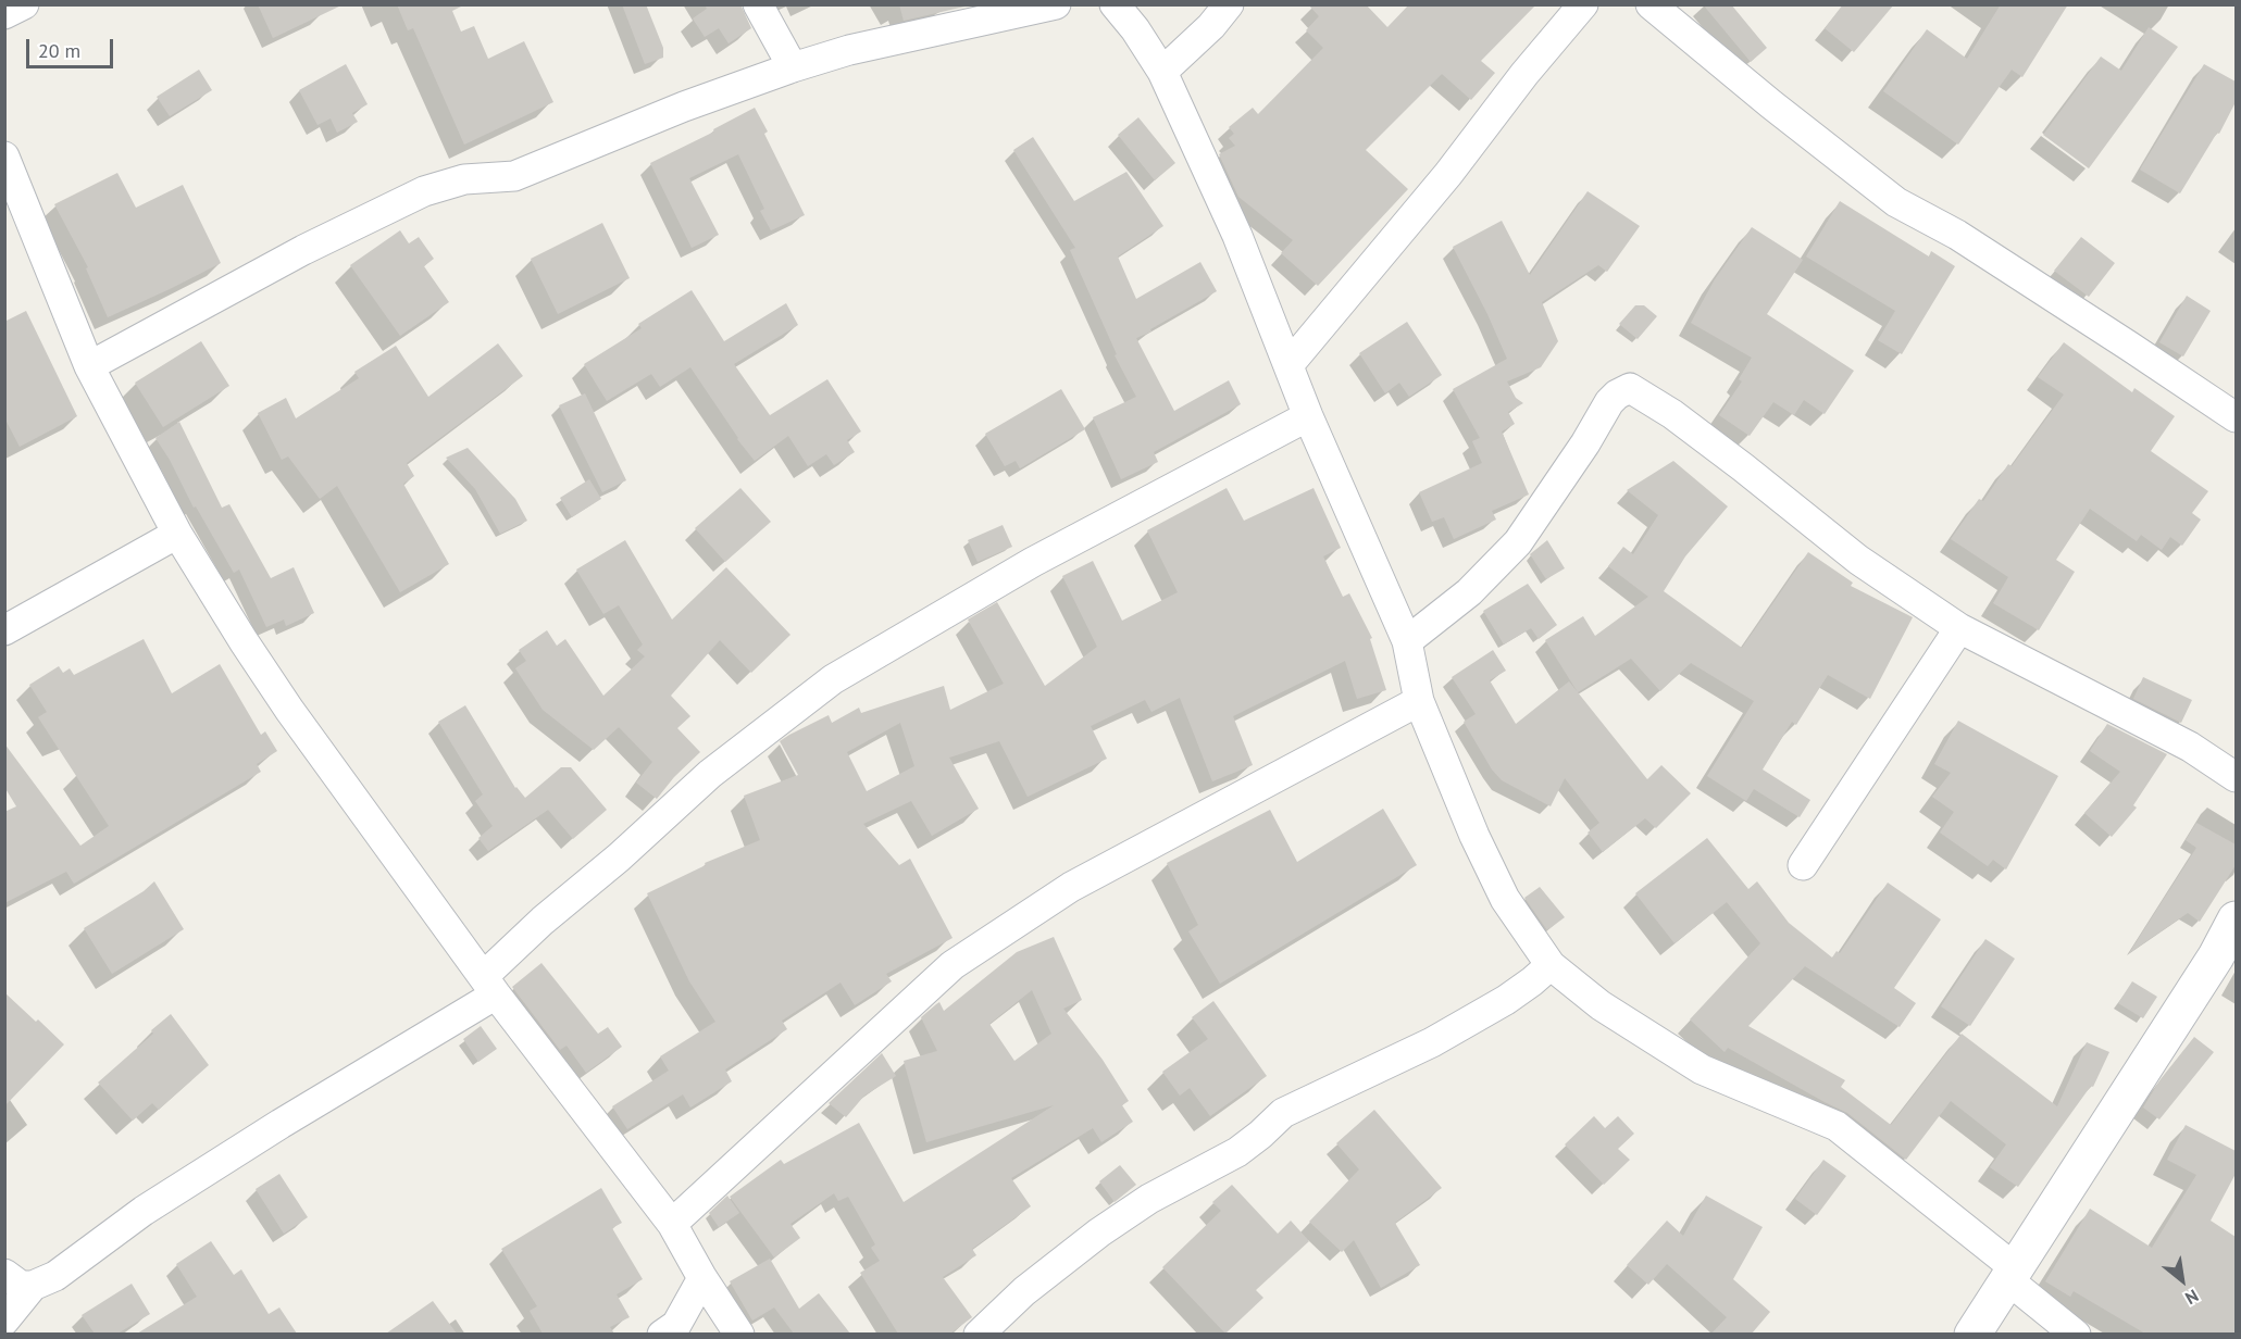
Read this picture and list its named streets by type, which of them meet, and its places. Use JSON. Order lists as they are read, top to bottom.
{
  "scale_bar": "20 m",
  "north": "bottom right"
}
